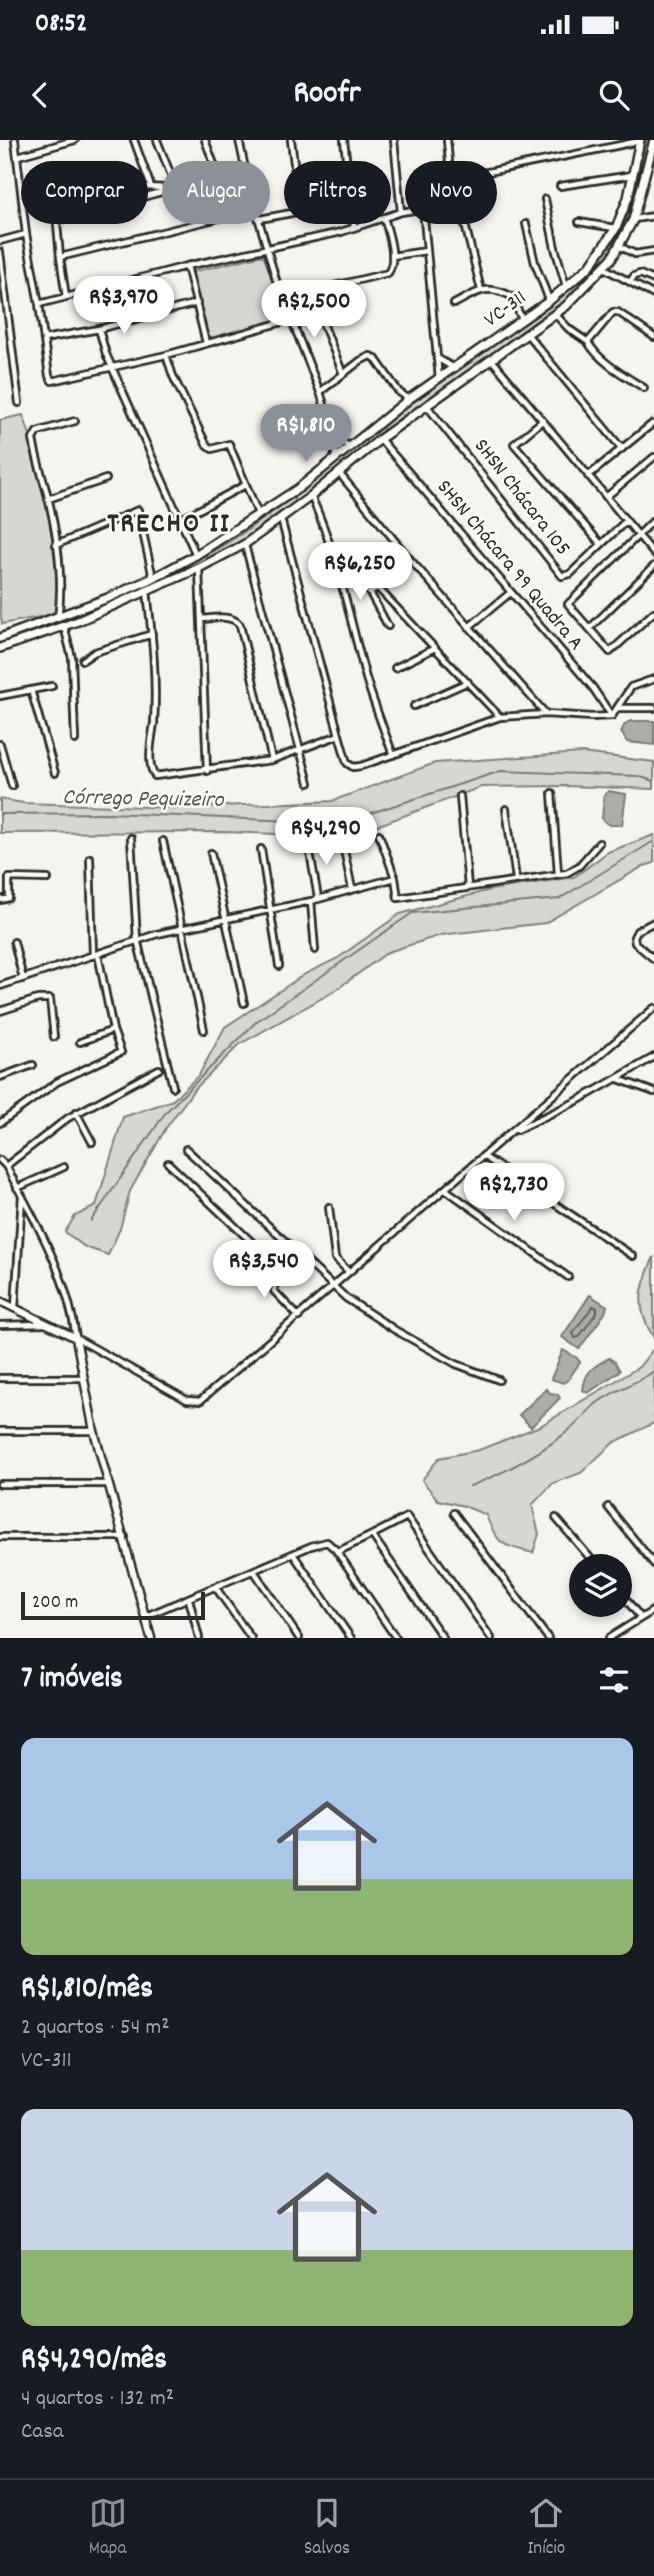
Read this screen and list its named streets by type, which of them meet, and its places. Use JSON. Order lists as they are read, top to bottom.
{
  "streets": {
    "main road": ["VC-311"],
    "street": ["SHSN Chácara 105", "SHSN Chácara 99 Quadra A"]
  },
  "crossings": [
    ["VC-311", "SHSN Chácara 105"],
    ["VC-311", "SHSN Chácara 99 Quadra A"]
  ],
  "districts": ["TRECHO II"],
  "water": ["Córrego Pequizeiro"],
  "scale_bar": "200 m",
  "page": {
    "status": "08:52",
    "header": "Roofr",
    "chip": [
      "Comprar",
      "Alugar",
      "Filtros",
      "Novo"
    ],
    "price": [
      "R$3,970",
      "R$2,500",
      "R$1,810",
      "R$6,250",
      "R$4,290",
      "R$2,730",
      "R$3,540"
    ],
    "scale": "200 m",
    "heading": "7 imóveis",
    "list": [
      {
        "name": "R$1,810/mês",
        "note": "2 quartos · 54 m² · VC-311"
      },
      {
        "name": "R$4,290/mês",
        "note": "4 quartos · 132 m² · Casa"
      }
    ],
    "tabs": ["Mapa", "Salvos", "Início"]
  }
}
